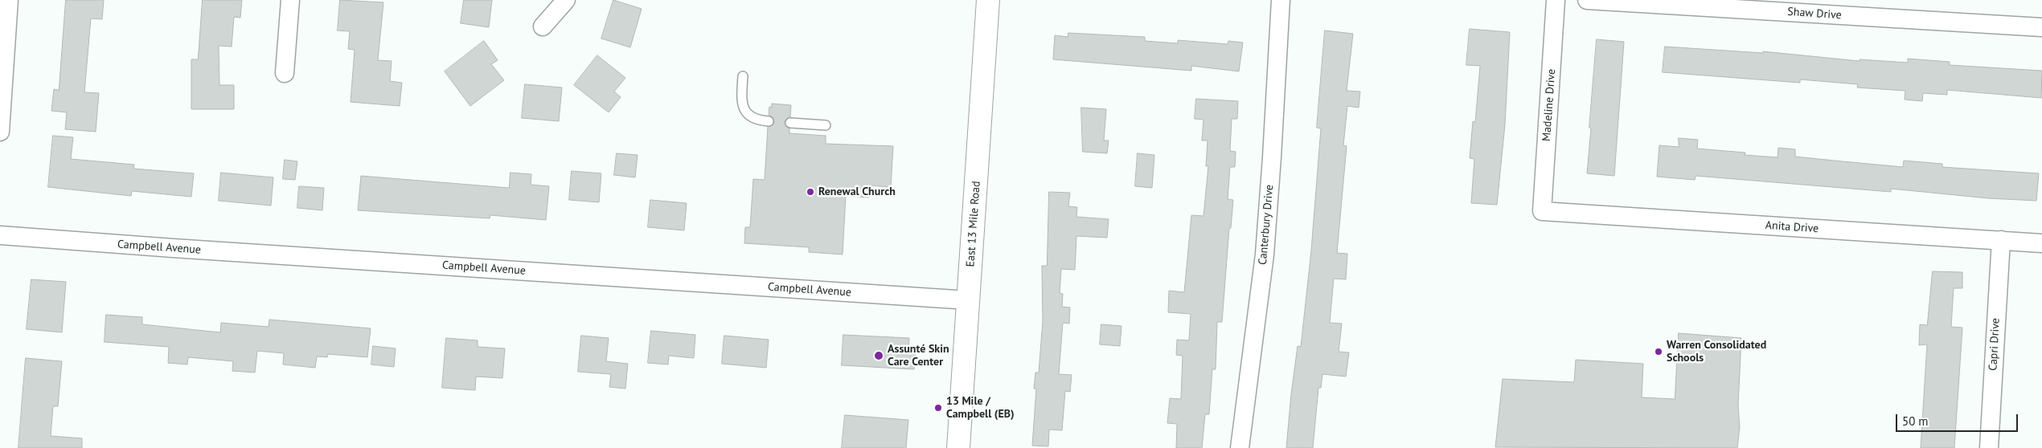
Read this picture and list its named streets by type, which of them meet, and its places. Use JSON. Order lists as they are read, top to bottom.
{
  "streets": {
    "main road": ["East 13 Mile Road"],
    "street": [
      "Shaw Drive",
      "Madeline Drive",
      "Canterbury Drive",
      "Anita Drive",
      "Campbell Avenue",
      "Capri Drive"
    ]
  },
  "crossings": [
    ["Madeline Drive", "Anita Drive"],
    ["East 13 Mile Road", "Campbell Avenue"],
    ["Anita Drive", "Capri Drive"]
  ],
  "places": [
    "Renewal Church",
    "Warren Consolidated Schools",
    "Assunté Skin Care Center",
    "13 Mile / Campbell (EB)"
  ],
  "scale_bar": "50 m"
}
